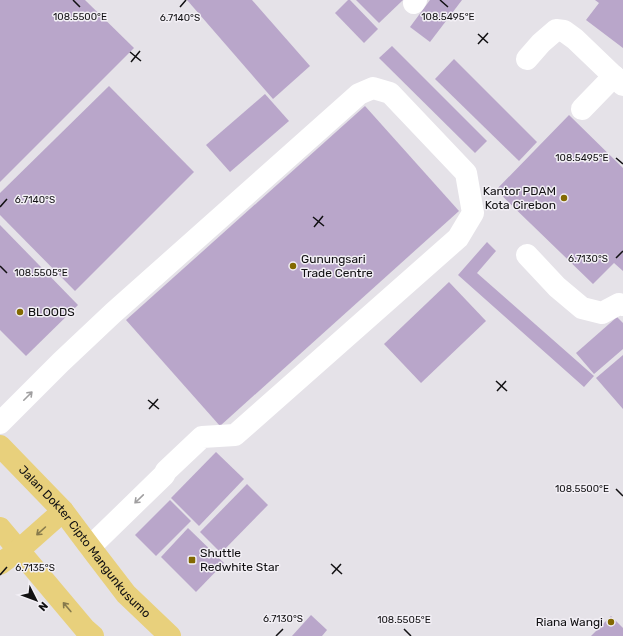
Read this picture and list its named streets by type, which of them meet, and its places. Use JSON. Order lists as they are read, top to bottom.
{
  "streets": {
    "main road": ["Jalan Dokter Cipto Mangunkusumo"]
  },
  "places": {
    "other": [
      "Kantor PDAM Kota Cirebon",
      "Gunungsari Trade Centre",
      "BLOODS",
      "Riana Wangi"
    ],
    "transit": ["Shuttle Redwhite Star"]
  },
  "north": "bottom right",
  "coordinates": [
    "108.5500°E",
    "108.5495°E",
    "6.7140°S",
    "6.7130°S",
    "108.5505°E",
    "6.7135°S"
  ]
}
